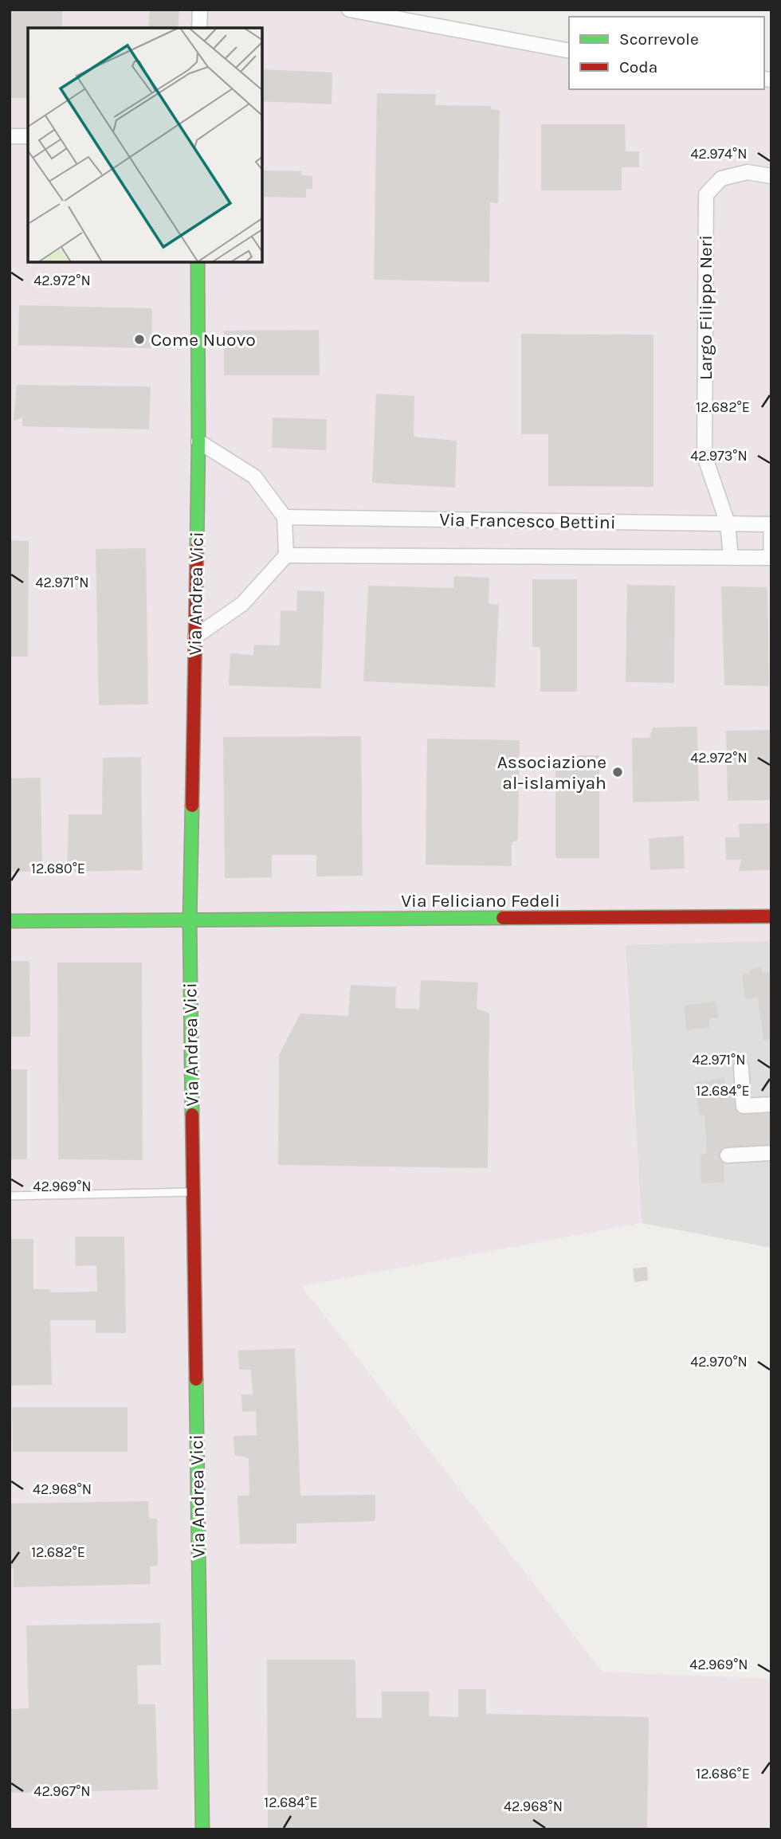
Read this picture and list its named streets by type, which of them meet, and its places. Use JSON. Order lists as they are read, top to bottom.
{
  "streets": {
    "street": [
      "Largo Filippo Neri",
      "Via Francesco Bettini",
      "Via Andrea Vici",
      "Via Feliciano Fedeli"
    ]
  },
  "crossings": [
    ["Largo Filippo Neri", "Via Francesco Bettini"],
    ["Via Andrea Vici", "Via Feliciano Fedeli"]
  ],
  "places": ["Come Nuovo", "Associazione al-islamiyah"],
  "legend": ["Scorrevole", "Coda"],
  "coordinates": [
    "42.974°N",
    "42.972°N",
    "12.682°E",
    "42.973°N",
    "42.971°N",
    "12.680°E",
    "12.684°E",
    "42.969°N",
    "42.970°N",
    "42.968°N",
    "12.686°E",
    "42.967°N"
  ]
}
